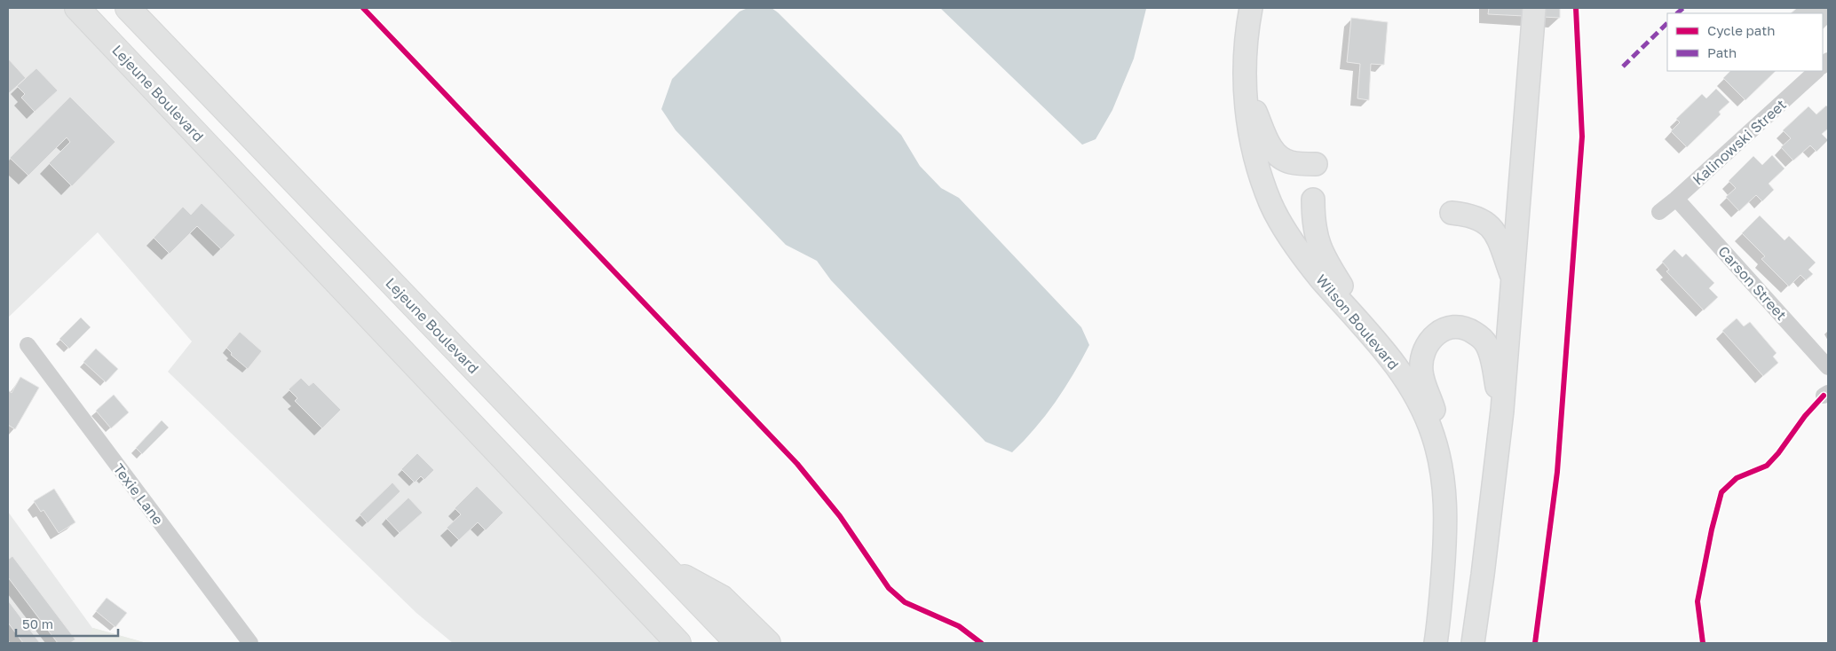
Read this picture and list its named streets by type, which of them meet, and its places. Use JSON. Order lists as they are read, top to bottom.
{
  "streets": {
    "highway": ["Lejeune Boulevard"],
    "main road": ["Wilson Boulevard"],
    "street": ["Kalinowski Street", "Carson Street", "Texie Lane"]
  },
  "crossings": [
    ["Kalinowski Street", "Carson Street"]
  ],
  "legend": ["Cycle path", "Path"],
  "scale_bar": "50 m"
}
